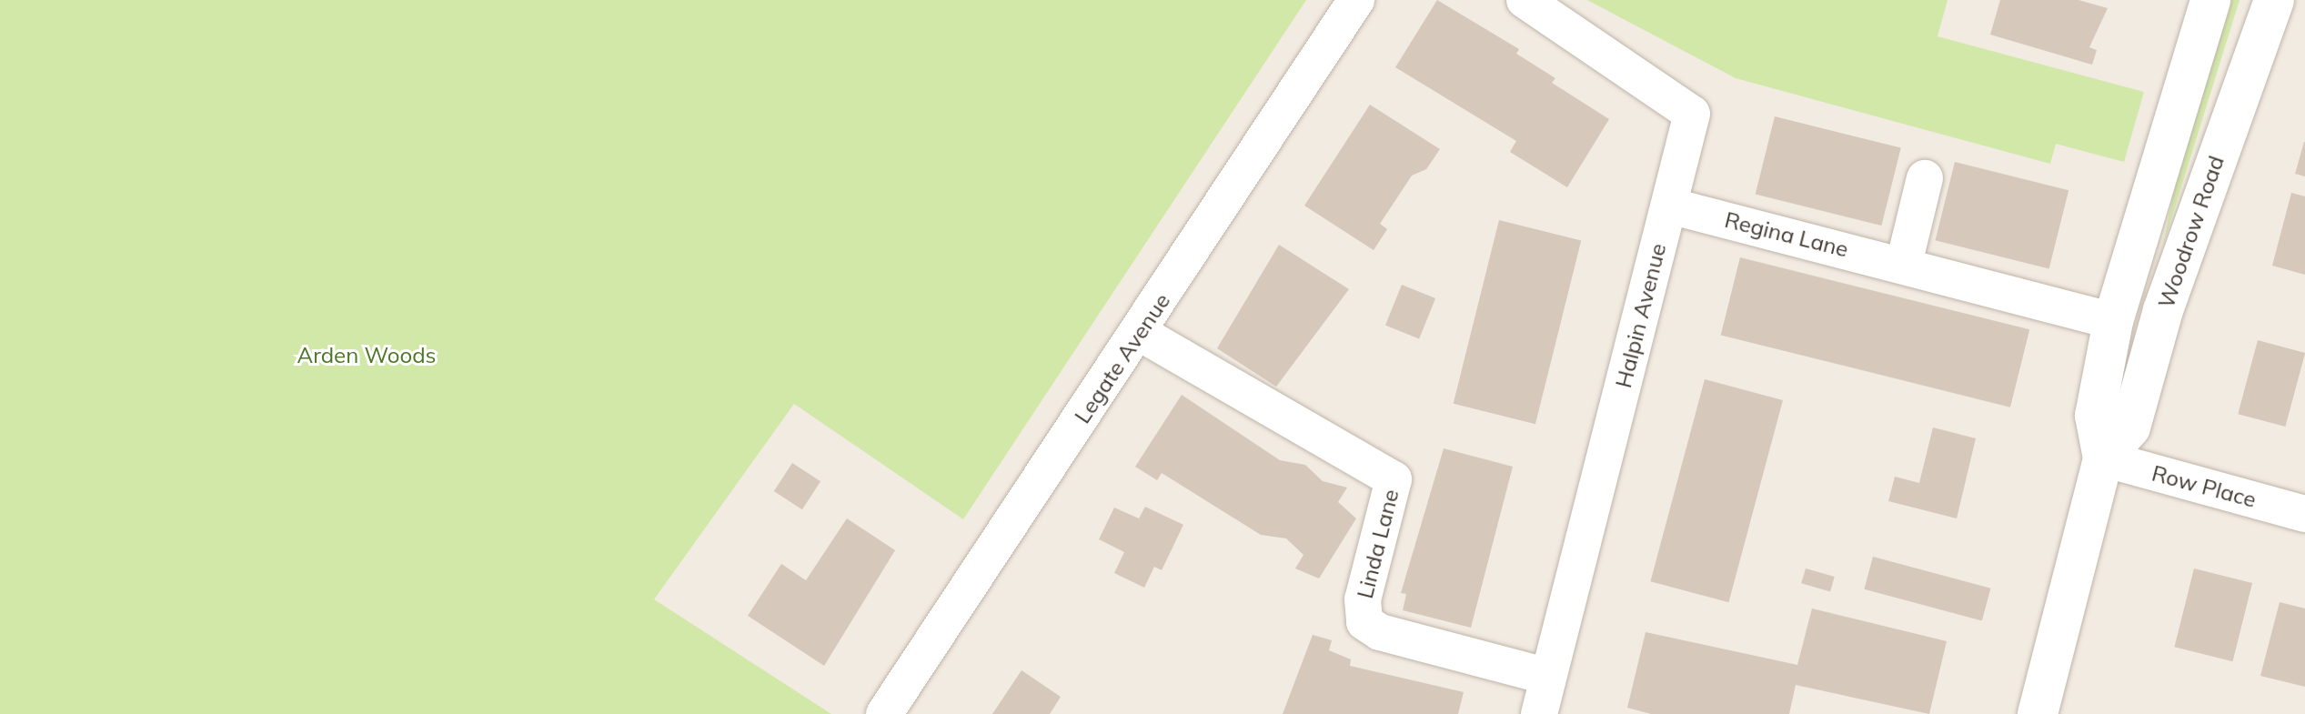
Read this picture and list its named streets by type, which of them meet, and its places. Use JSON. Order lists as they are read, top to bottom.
{
  "streets": {
    "street": [
      "Woodrow Road",
      "Regina Lane",
      "Halpin Avenue",
      "Legate Avenue",
      "Row Place",
      "Linda Lane"
    ]
  },
  "crossings": [
    ["Woodrow Road", "Regina Lane"],
    ["Woodrow Road", "Row Place"],
    ["Regina Lane", "Halpin Avenue"],
    ["Halpin Avenue", "Linda Lane"],
    ["Legate Avenue", "Linda Lane"]
  ],
  "parks": ["Arden Woods"]
}
